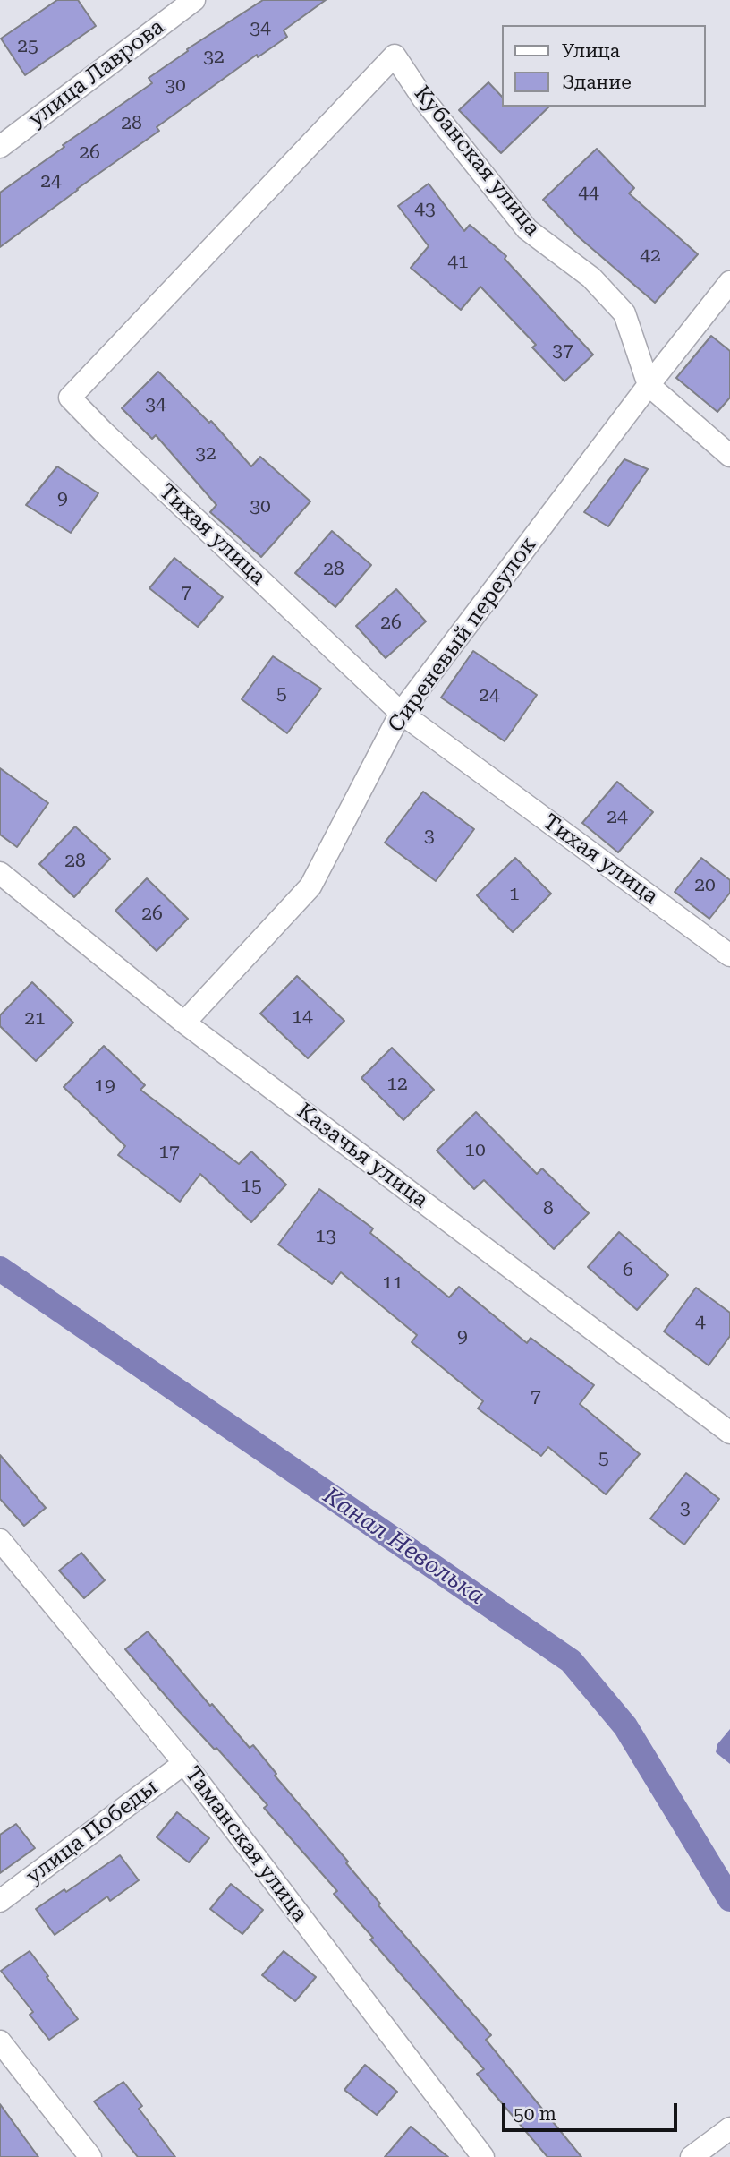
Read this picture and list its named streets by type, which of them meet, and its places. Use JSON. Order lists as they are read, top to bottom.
{
  "streets": {
    "street": [
      "улица Лаврова",
      "Кубанская улица",
      "Тихая улица",
      "Сиреневый переулок",
      "Казачья улица",
      "улица Победы",
      "Таманская улица"
    ]
  },
  "crossings": [
    ["Кубанская улица", "Тихая улица"],
    ["Кубанская улица", "Сиреневый переулок"],
    ["Тихая улица", "Сиреневый переулок"],
    ["Сиреневый переулок", "Казачья улица"],
    ["улица Победы", "Таманская улица"]
  ],
  "water": ["Канал Неволька"],
  "house_numbers": [
    "34",
    "25",
    "32",
    "30",
    "28",
    "26",
    "24",
    "44",
    "43",
    "42",
    "41",
    "37",
    "34",
    "32",
    "9",
    "30",
    "28",
    "7",
    "26",
    "5",
    "24",
    "24",
    "3",
    "28",
    "20",
    "1",
    "26",
    "14",
    "21",
    "12",
    "19",
    "10",
    "17",
    "15",
    "8",
    "13",
    "6",
    "11",
    "4",
    "9",
    "7",
    "5",
    "3"
  ],
  "legend": ["Улица", "Здание"],
  "scale_bar": "50 m"
}
